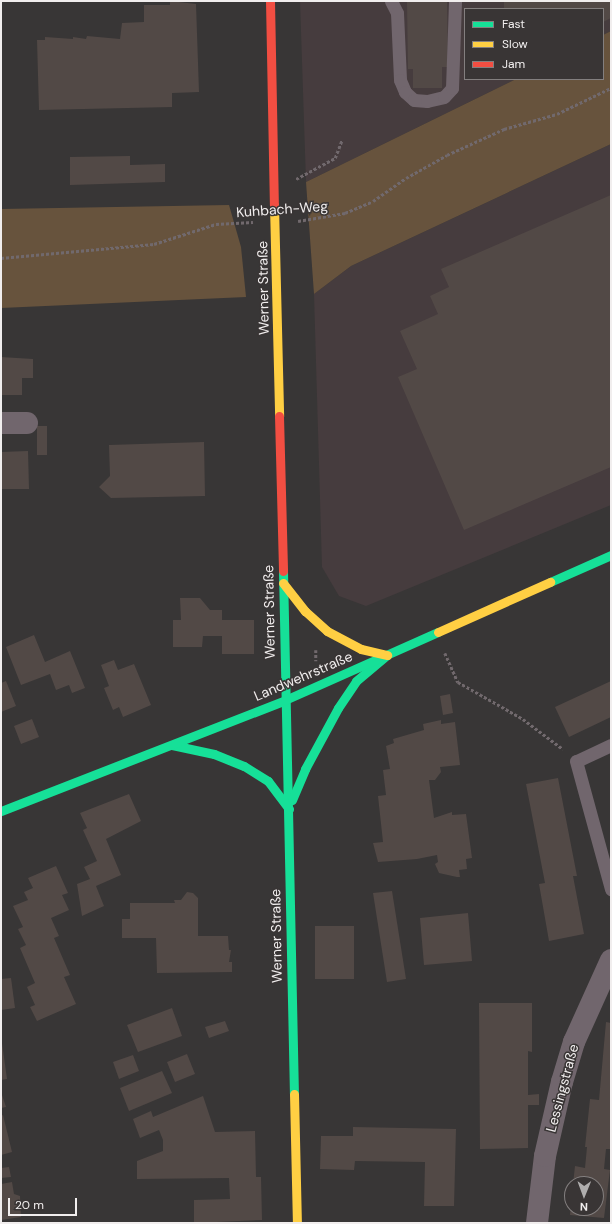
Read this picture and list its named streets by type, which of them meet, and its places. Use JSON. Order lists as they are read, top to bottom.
{
  "streets": {
    "main road": ["Werner Straße", "Landwehrstraße"],
    "street": ["Lessingstraße"],
    "path": ["Kuhbach-Weg"]
  },
  "crossings": [
    ["Kuhbach-Weg", "Werner Straße"],
    ["Werner Straße", "Landwehrstraße"]
  ],
  "legend": ["Fast", "Slow", "Jam"],
  "scale_bar": "20 m",
  "north": "bottom"
}
